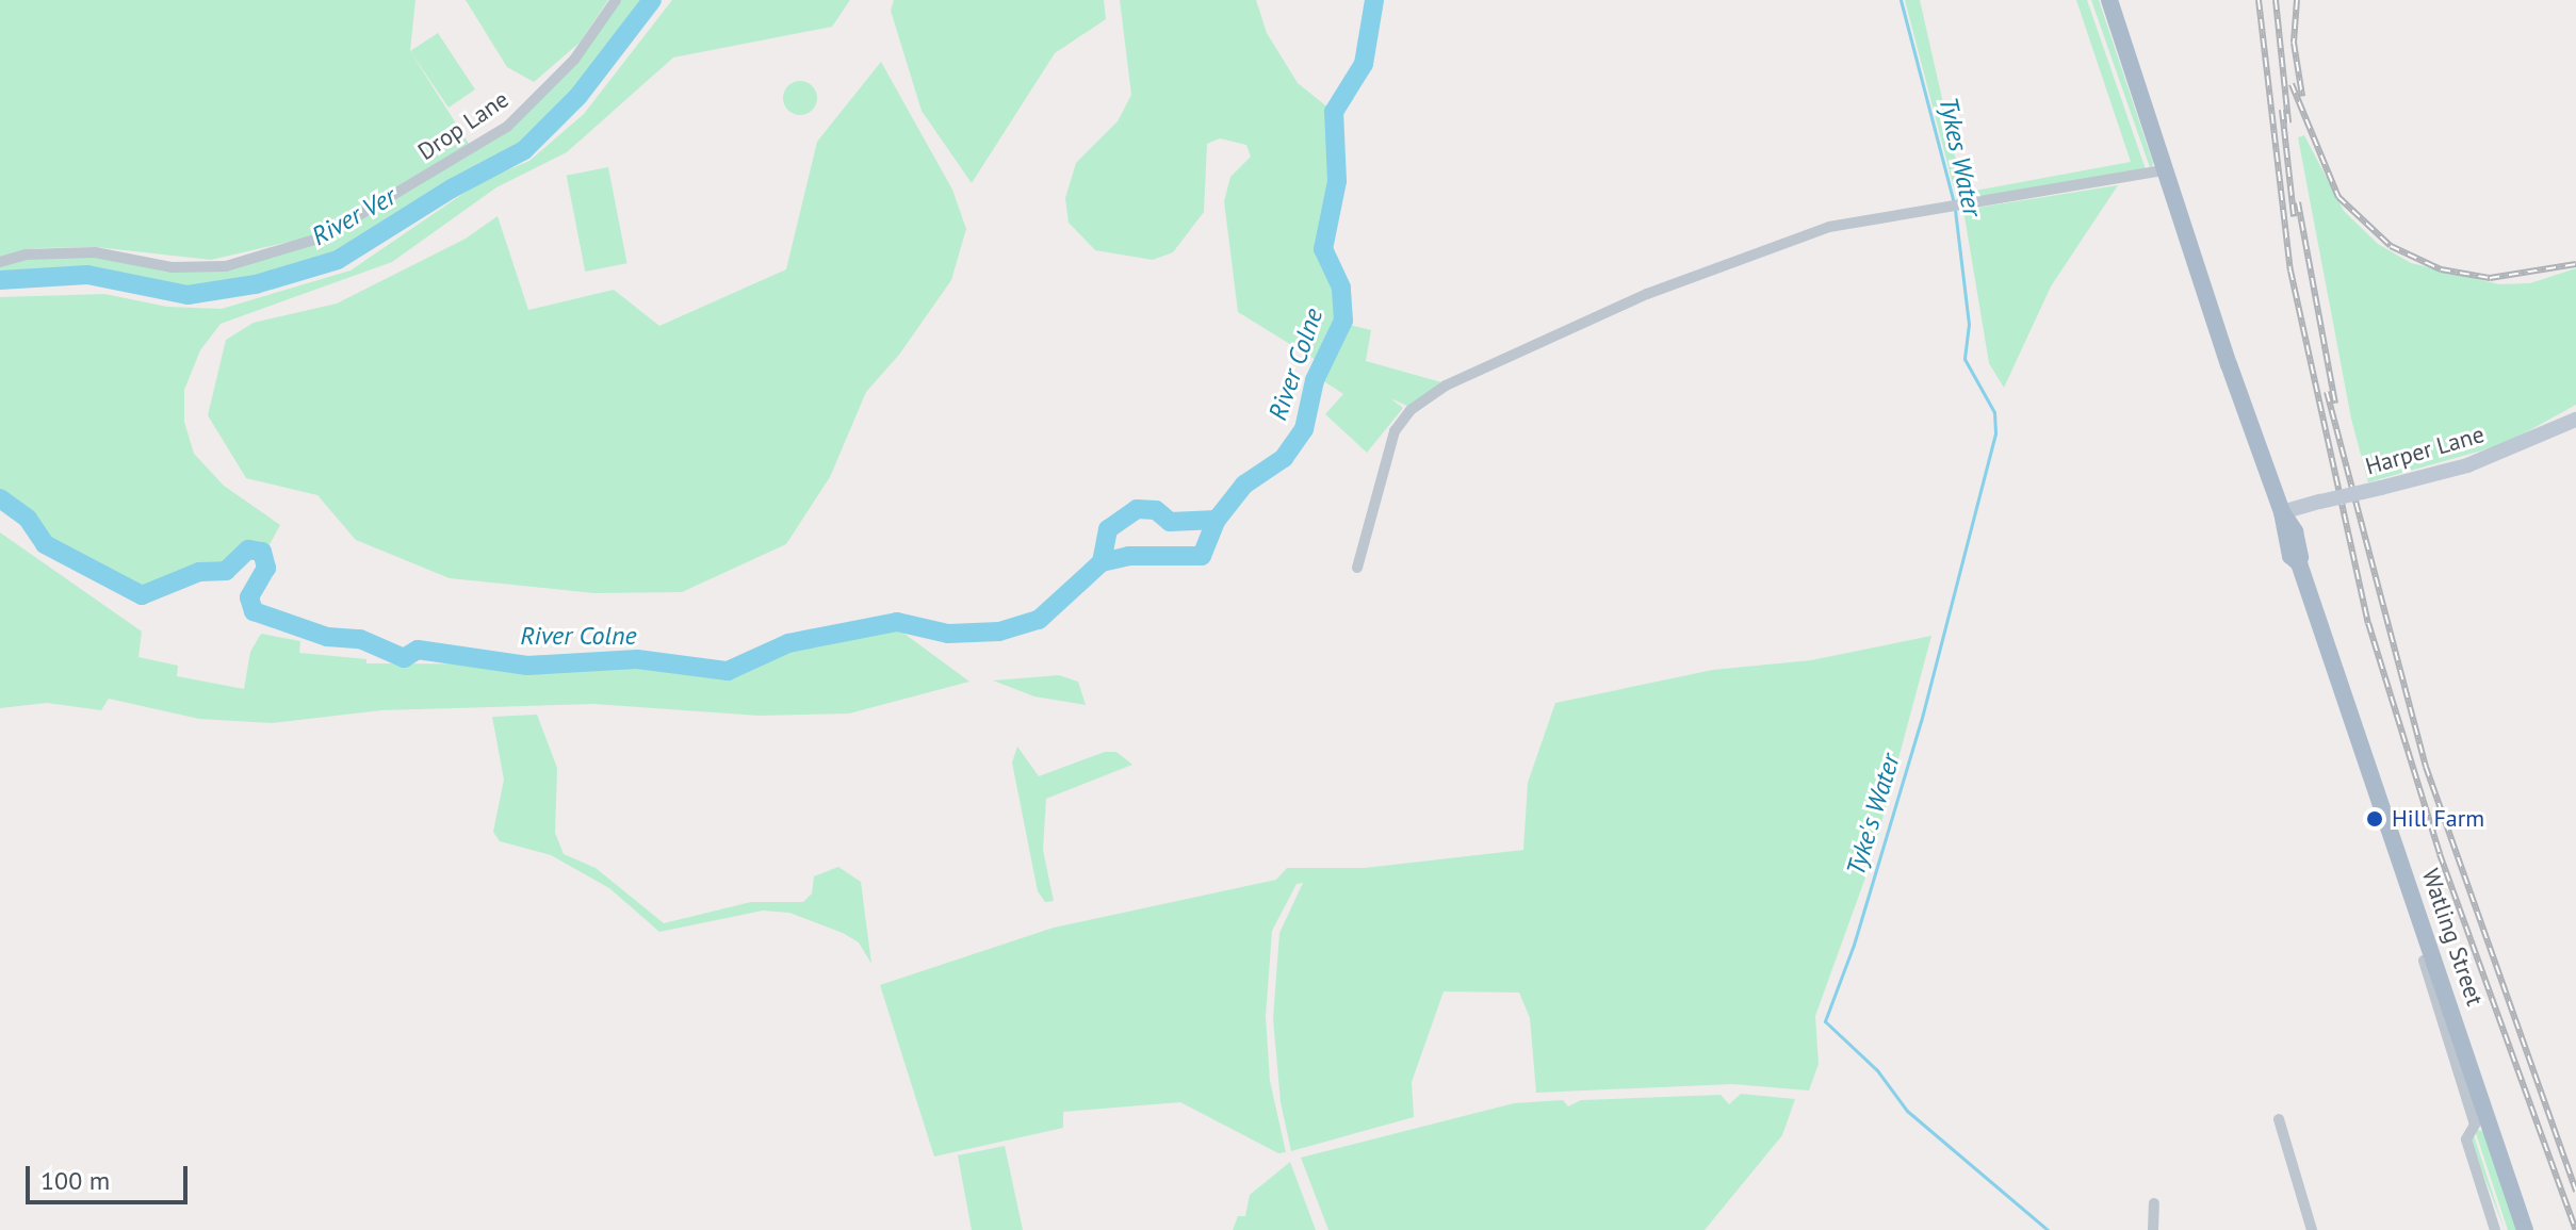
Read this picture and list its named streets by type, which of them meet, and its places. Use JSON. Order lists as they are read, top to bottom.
{
  "streets": {
    "main road": ["Harper Lane", "Watling Street"],
    "street": ["Drop Lane"]
  },
  "crossings": [
    ["Harper Lane", "Watling Street"]
  ],
  "water": [
    "Tykes Water",
    "River Ver",
    "River Colne",
    "Tyke's Water"
  ],
  "places": ["Hill Farm"],
  "scale_bar": "100 m"
}
